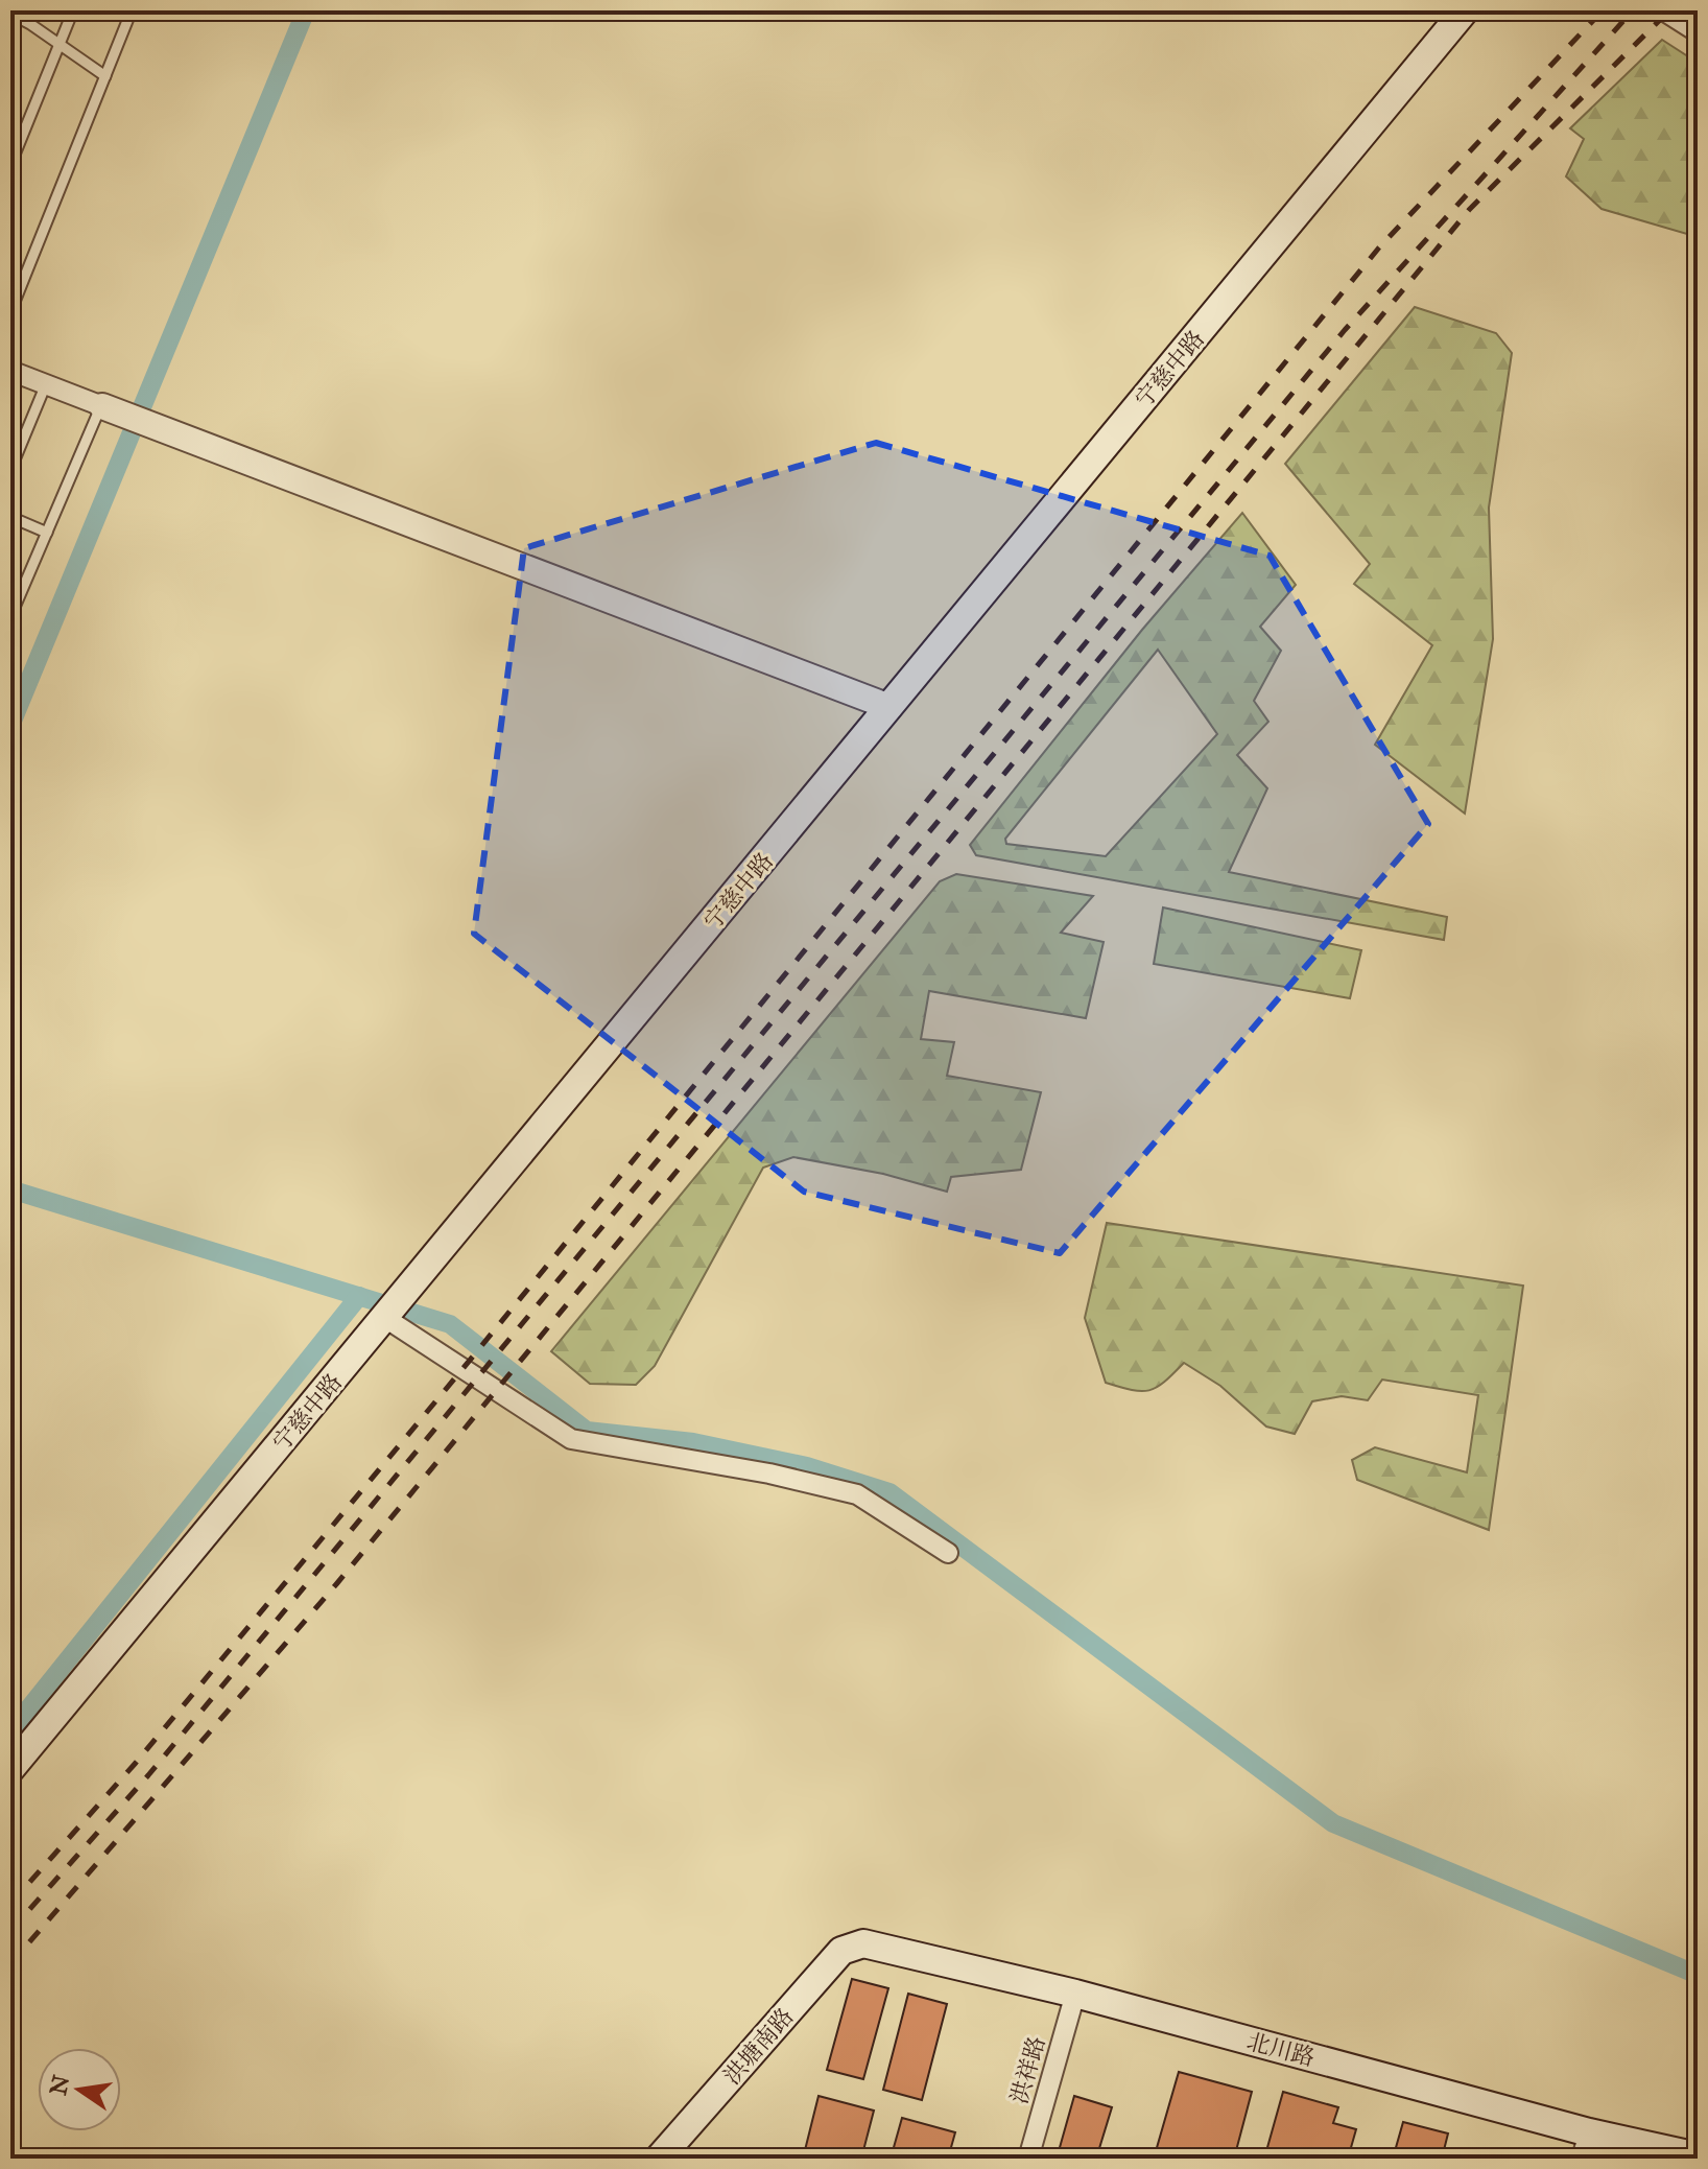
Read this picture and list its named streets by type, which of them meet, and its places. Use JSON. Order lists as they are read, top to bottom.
{
  "streets": {
    "main road": ["宁慈中路", "洪塘南路", "北川路"],
    "street": ["洪祥路"]
  },
  "crossings": [
    ["洪塘南路", "北川路"],
    ["北川路", "洪祥路"]
  ],
  "north": "left"
}
